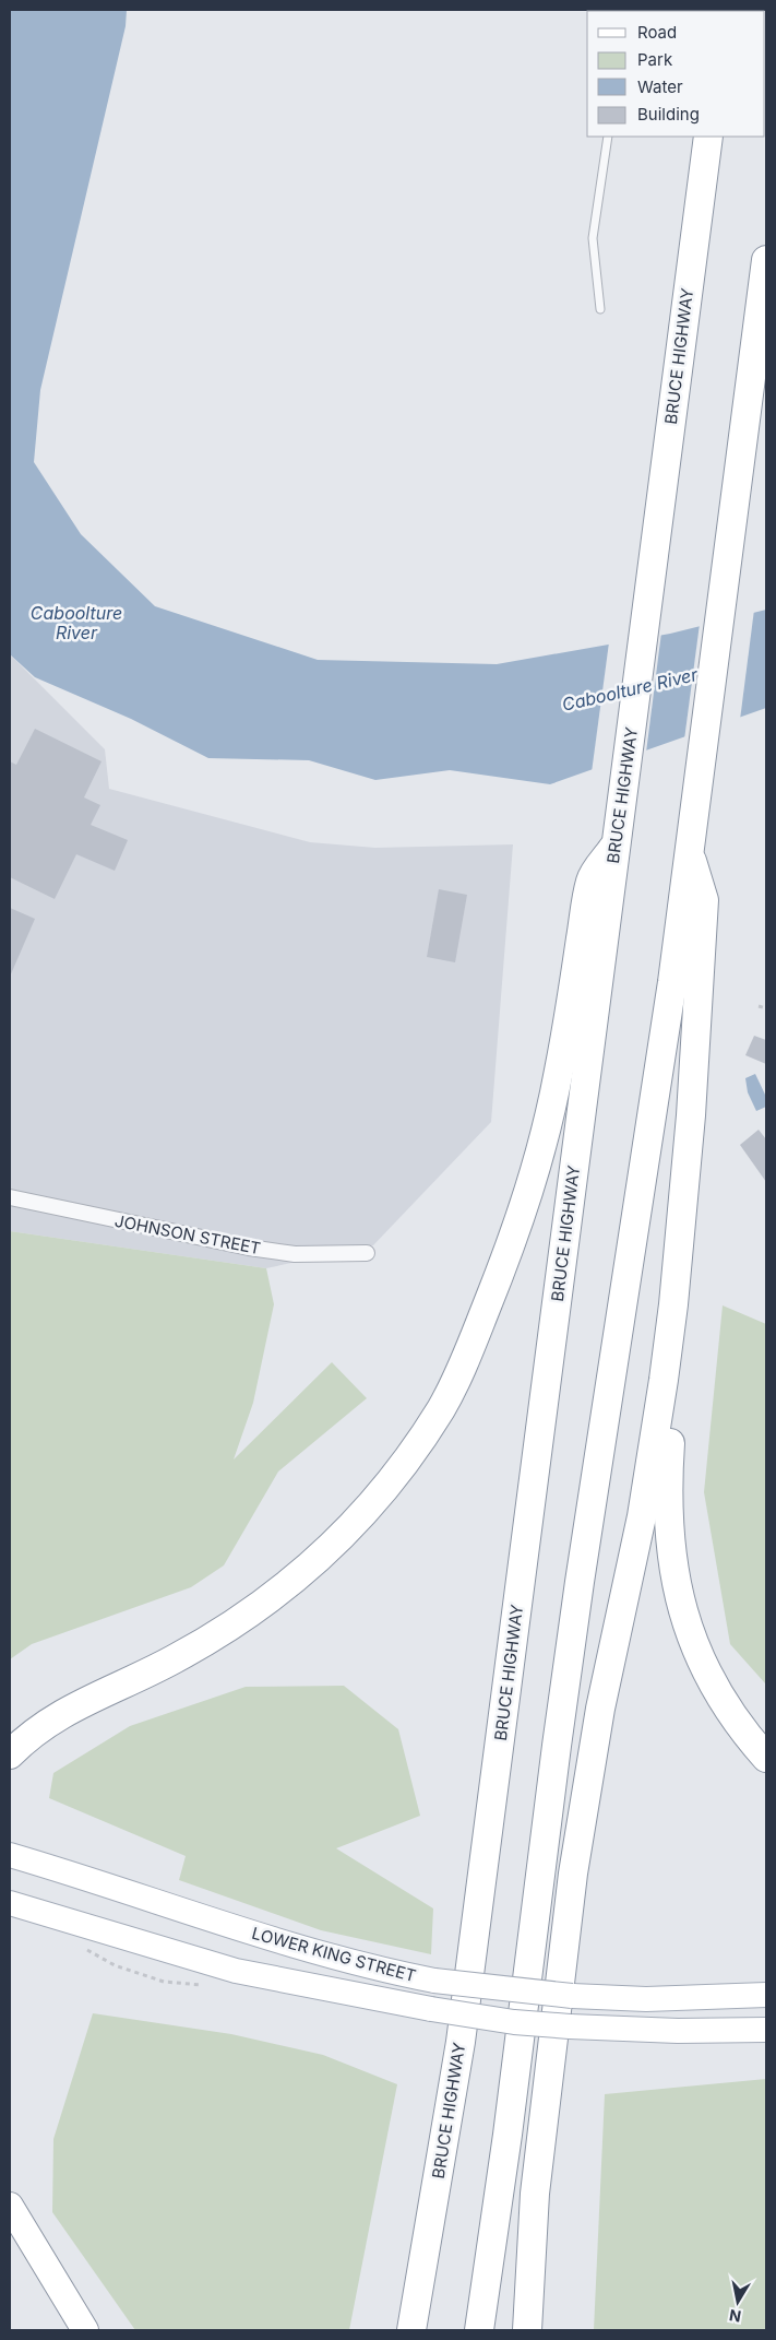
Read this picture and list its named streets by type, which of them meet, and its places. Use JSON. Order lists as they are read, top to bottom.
{
  "streets": {
    "highway": ["BRUCE HIGHWAY"],
    "main road": ["LOWER KING STREET"],
    "street": ["JOHNSON STREET"]
  },
  "water": ["Caboolture River"],
  "legend": [
    "Road",
    "Park",
    "Water",
    "Building"
  ],
  "north": "bottom"
}
